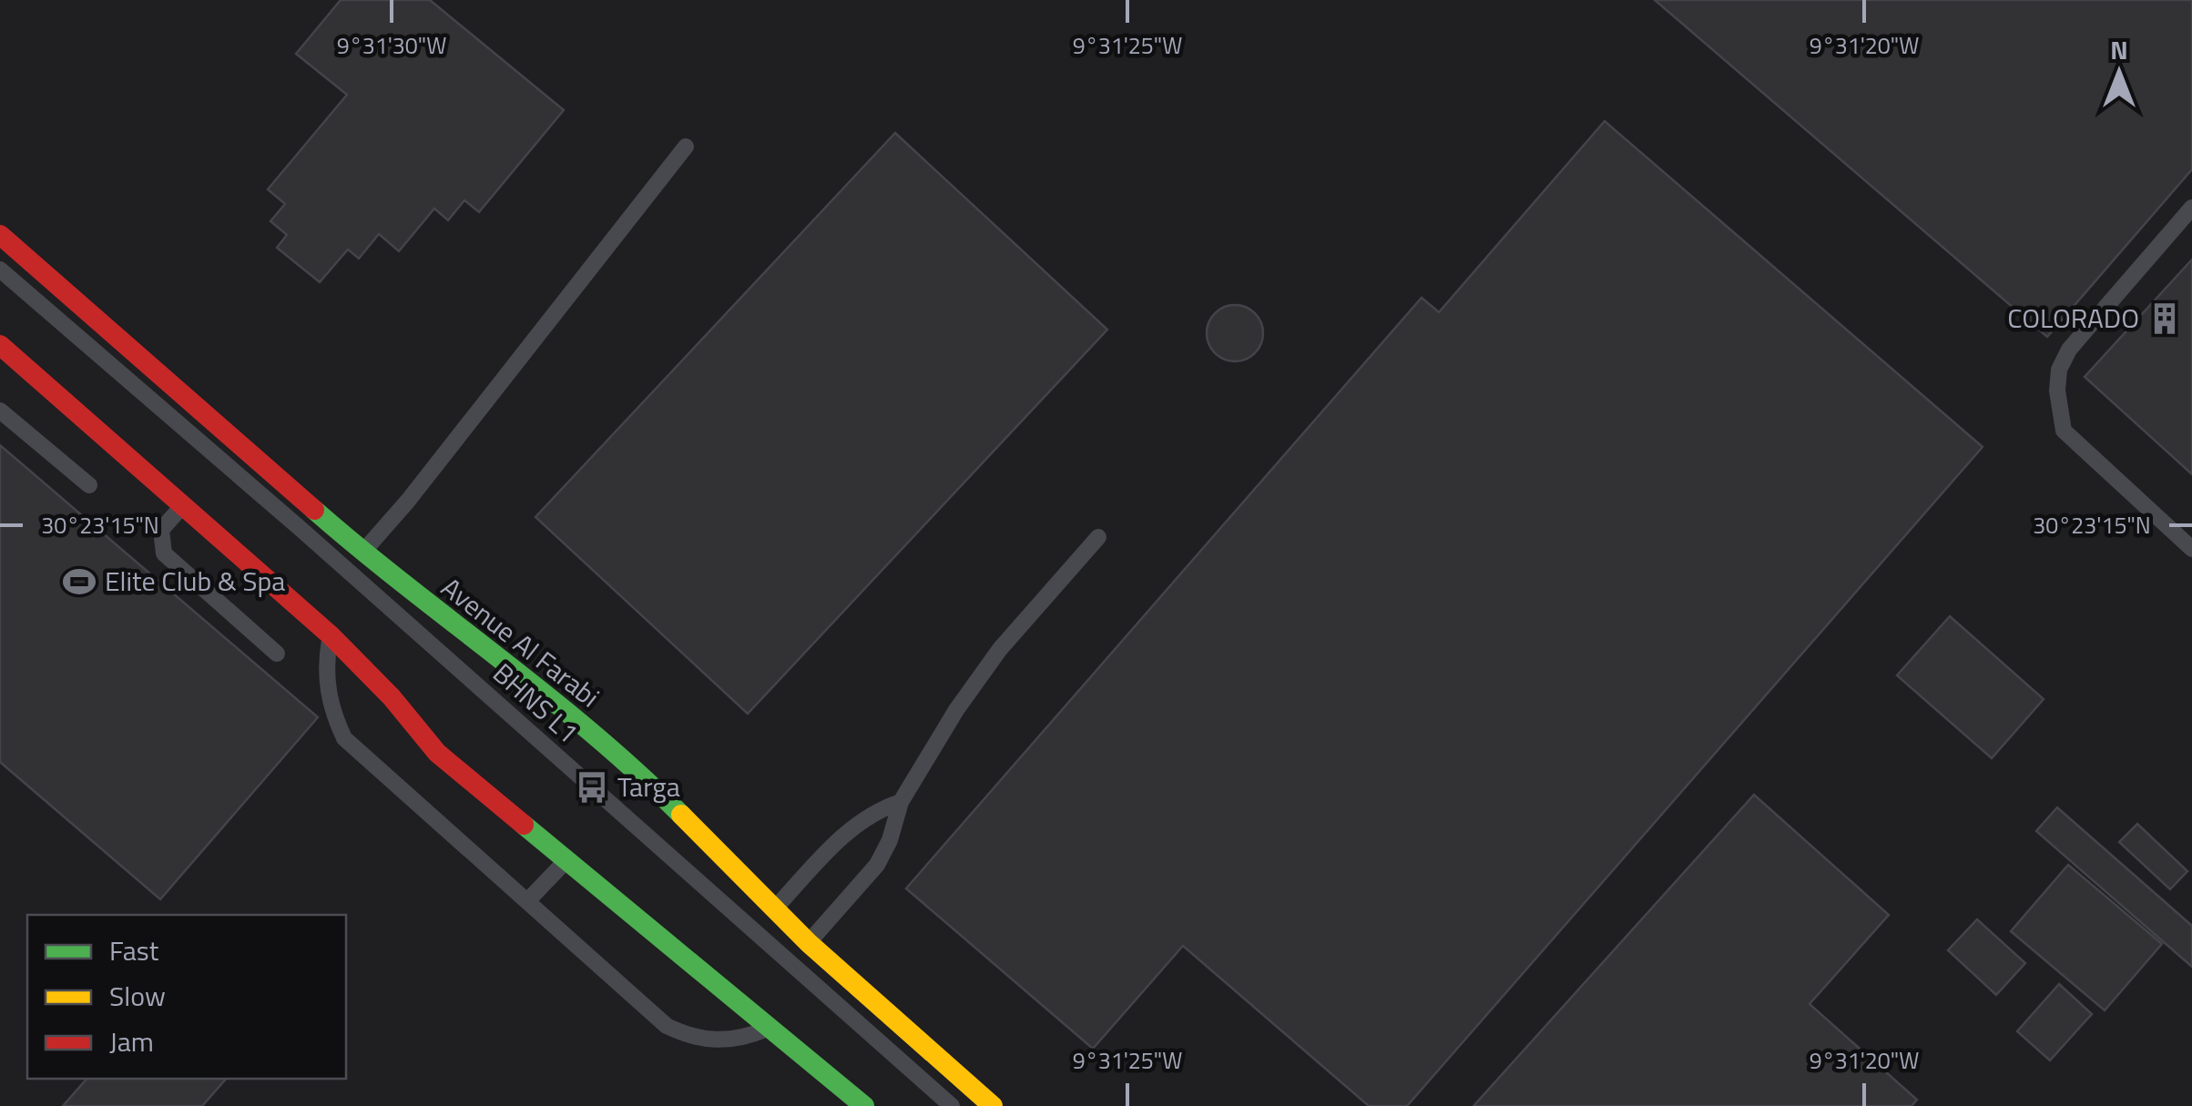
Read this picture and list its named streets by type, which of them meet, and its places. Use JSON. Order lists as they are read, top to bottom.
{
  "streets": {
    "street": ["Avenue Al Farabi"],
    "lane": ["BHNS L1"]
  },
  "places": {
    "building": ["COLORADO"],
    "sports": ["Elite Club & Spa"],
    "bus stop": ["Targa"]
  },
  "legend": ["Fast", "Slow", "Jam"],
  "north": "top",
  "coordinates": [
    "9°31'30\"W",
    "9°31'25\"W",
    "9°31'20\"W",
    "30°23'15\"N"
  ]
}
